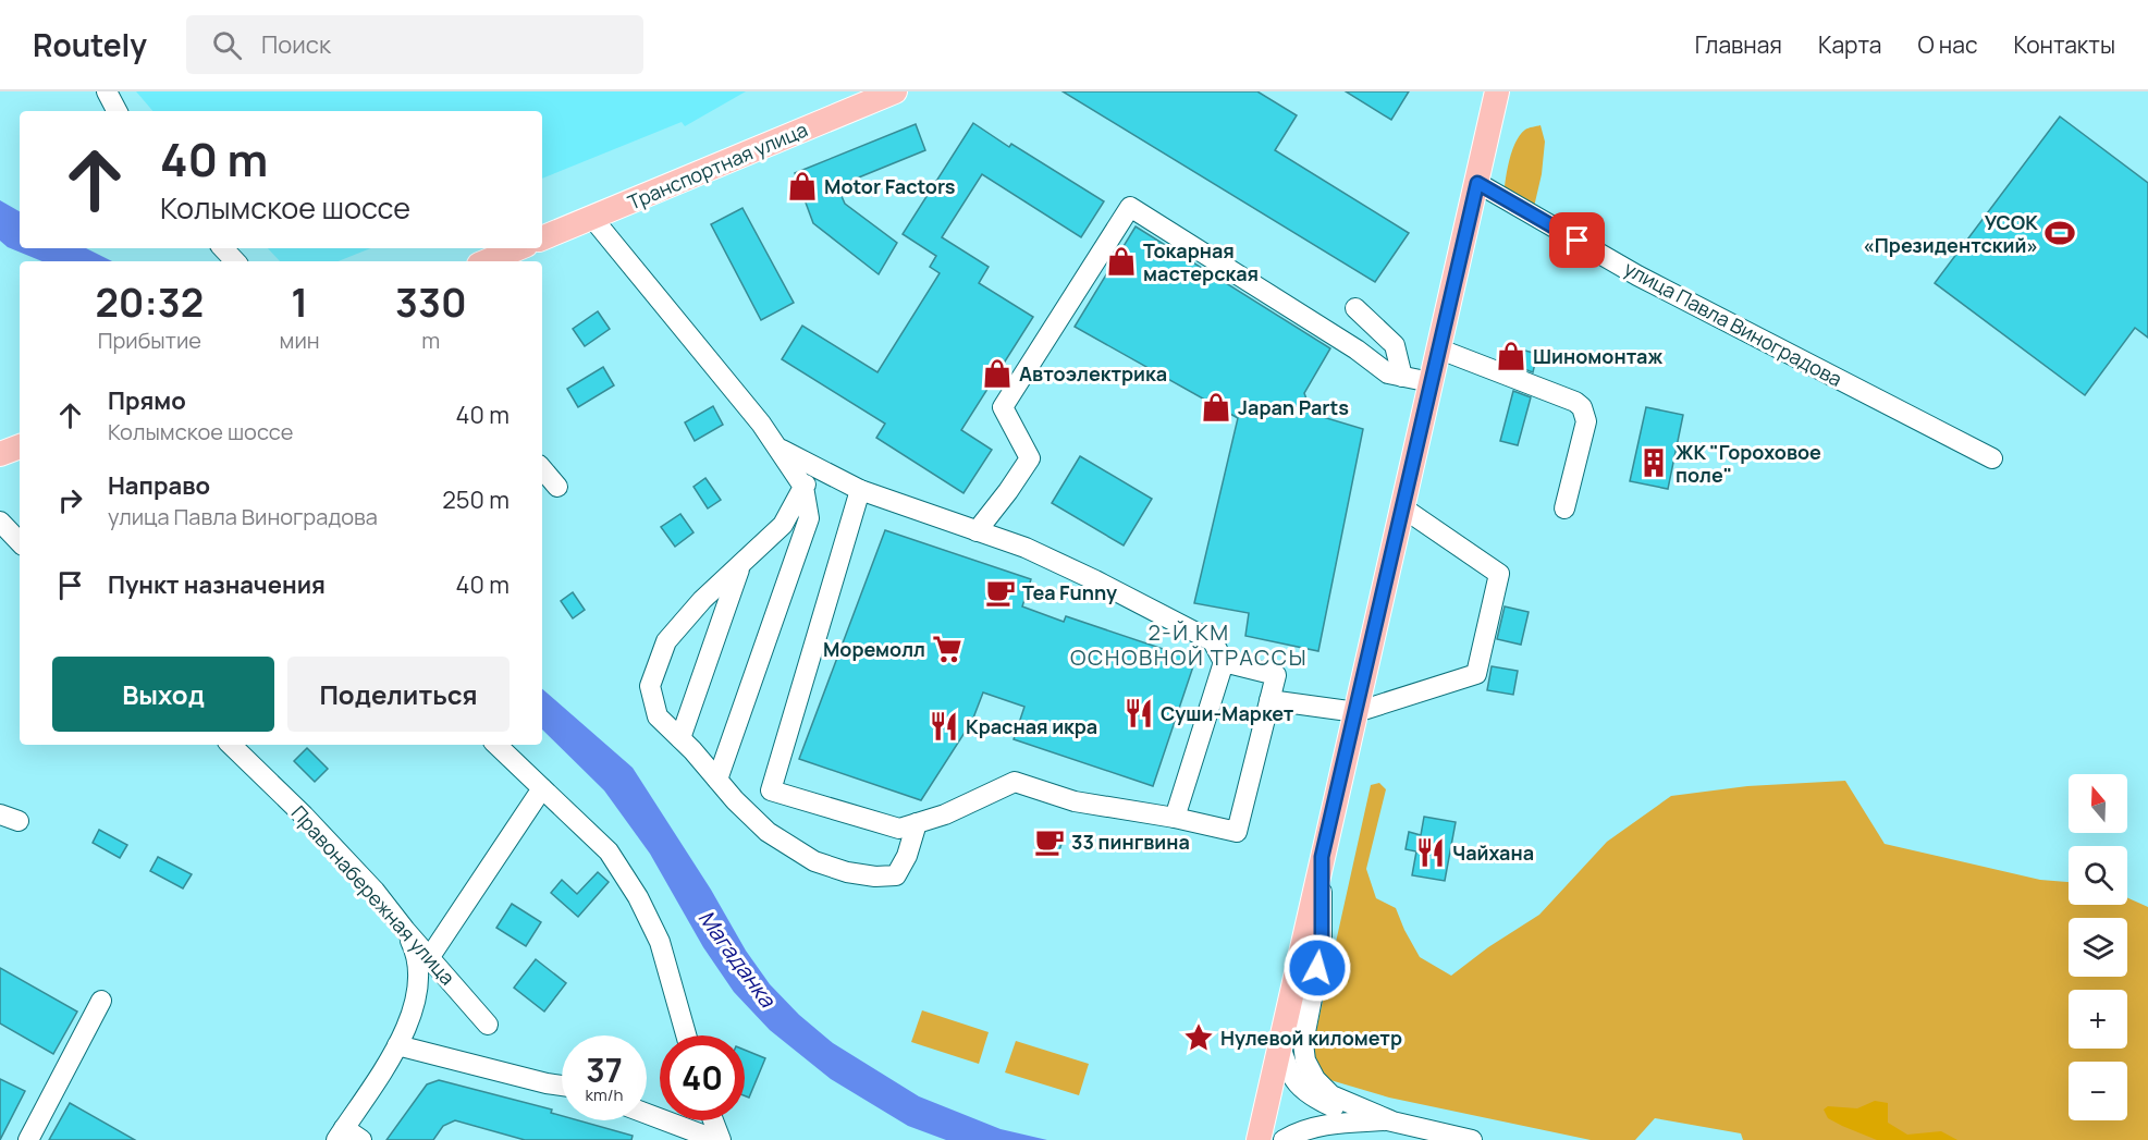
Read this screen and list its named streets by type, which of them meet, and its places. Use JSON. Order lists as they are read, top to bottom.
{
  "streets": {
    "main road": ["Транспортная улица"],
    "street": ["улица Павла Виноградова", "Правонабережная улица"]
  },
  "districts": ["2-Й КМ ОСНОВНОЙ ТРАССЫ"],
  "water": ["Магаданка"],
  "places": {
    "shop": [
      "Motor Factors",
      "Токарная мастерская",
      "Шиномонтаж",
      "Автоэлектрика",
      "Japan Parts"
    ],
    "sports": ["УСОК «Президентский»"],
    "building": ["ЖК \"Гороховое поле\""],
    "cafe": ["Tea Funny", "33 пингвина"],
    "supermarket": ["Моремолл"],
    "restaurant": ["Суши-Маркет", "Красная икра", "Чайхана"],
    "place": ["Нулевой километр"]
  },
  "north": "top",
  "page": {
    "header": "Routely",
    "search": "Поиск",
    "nav": [
      "Главная",
      "Карта",
      "О нас",
      "Контакты"
    ],
    "turn": ["40 m", "Колымское шоссе"],
    "eta": [
      "20:32",
      "Прибытие",
      "1",
      "мин",
      "330",
      "m"
    ],
    "list": [
      {
        "name": "Прямо",
        "note": "Колымское шоссе",
        "value": "40 m"
      },
      {
        "name": "Направо",
        "note": "улица Павла Виноградова",
        "value": "250 m"
      },
      {
        "name": "Пункт назначения",
        "value": "40 m"
      }
    ],
    "buttons": ["Выход", "Поделиться"],
    "map_buttons": ["+", "−"],
    "speed": "37 km/h",
    "limit": "40"
  }
}
